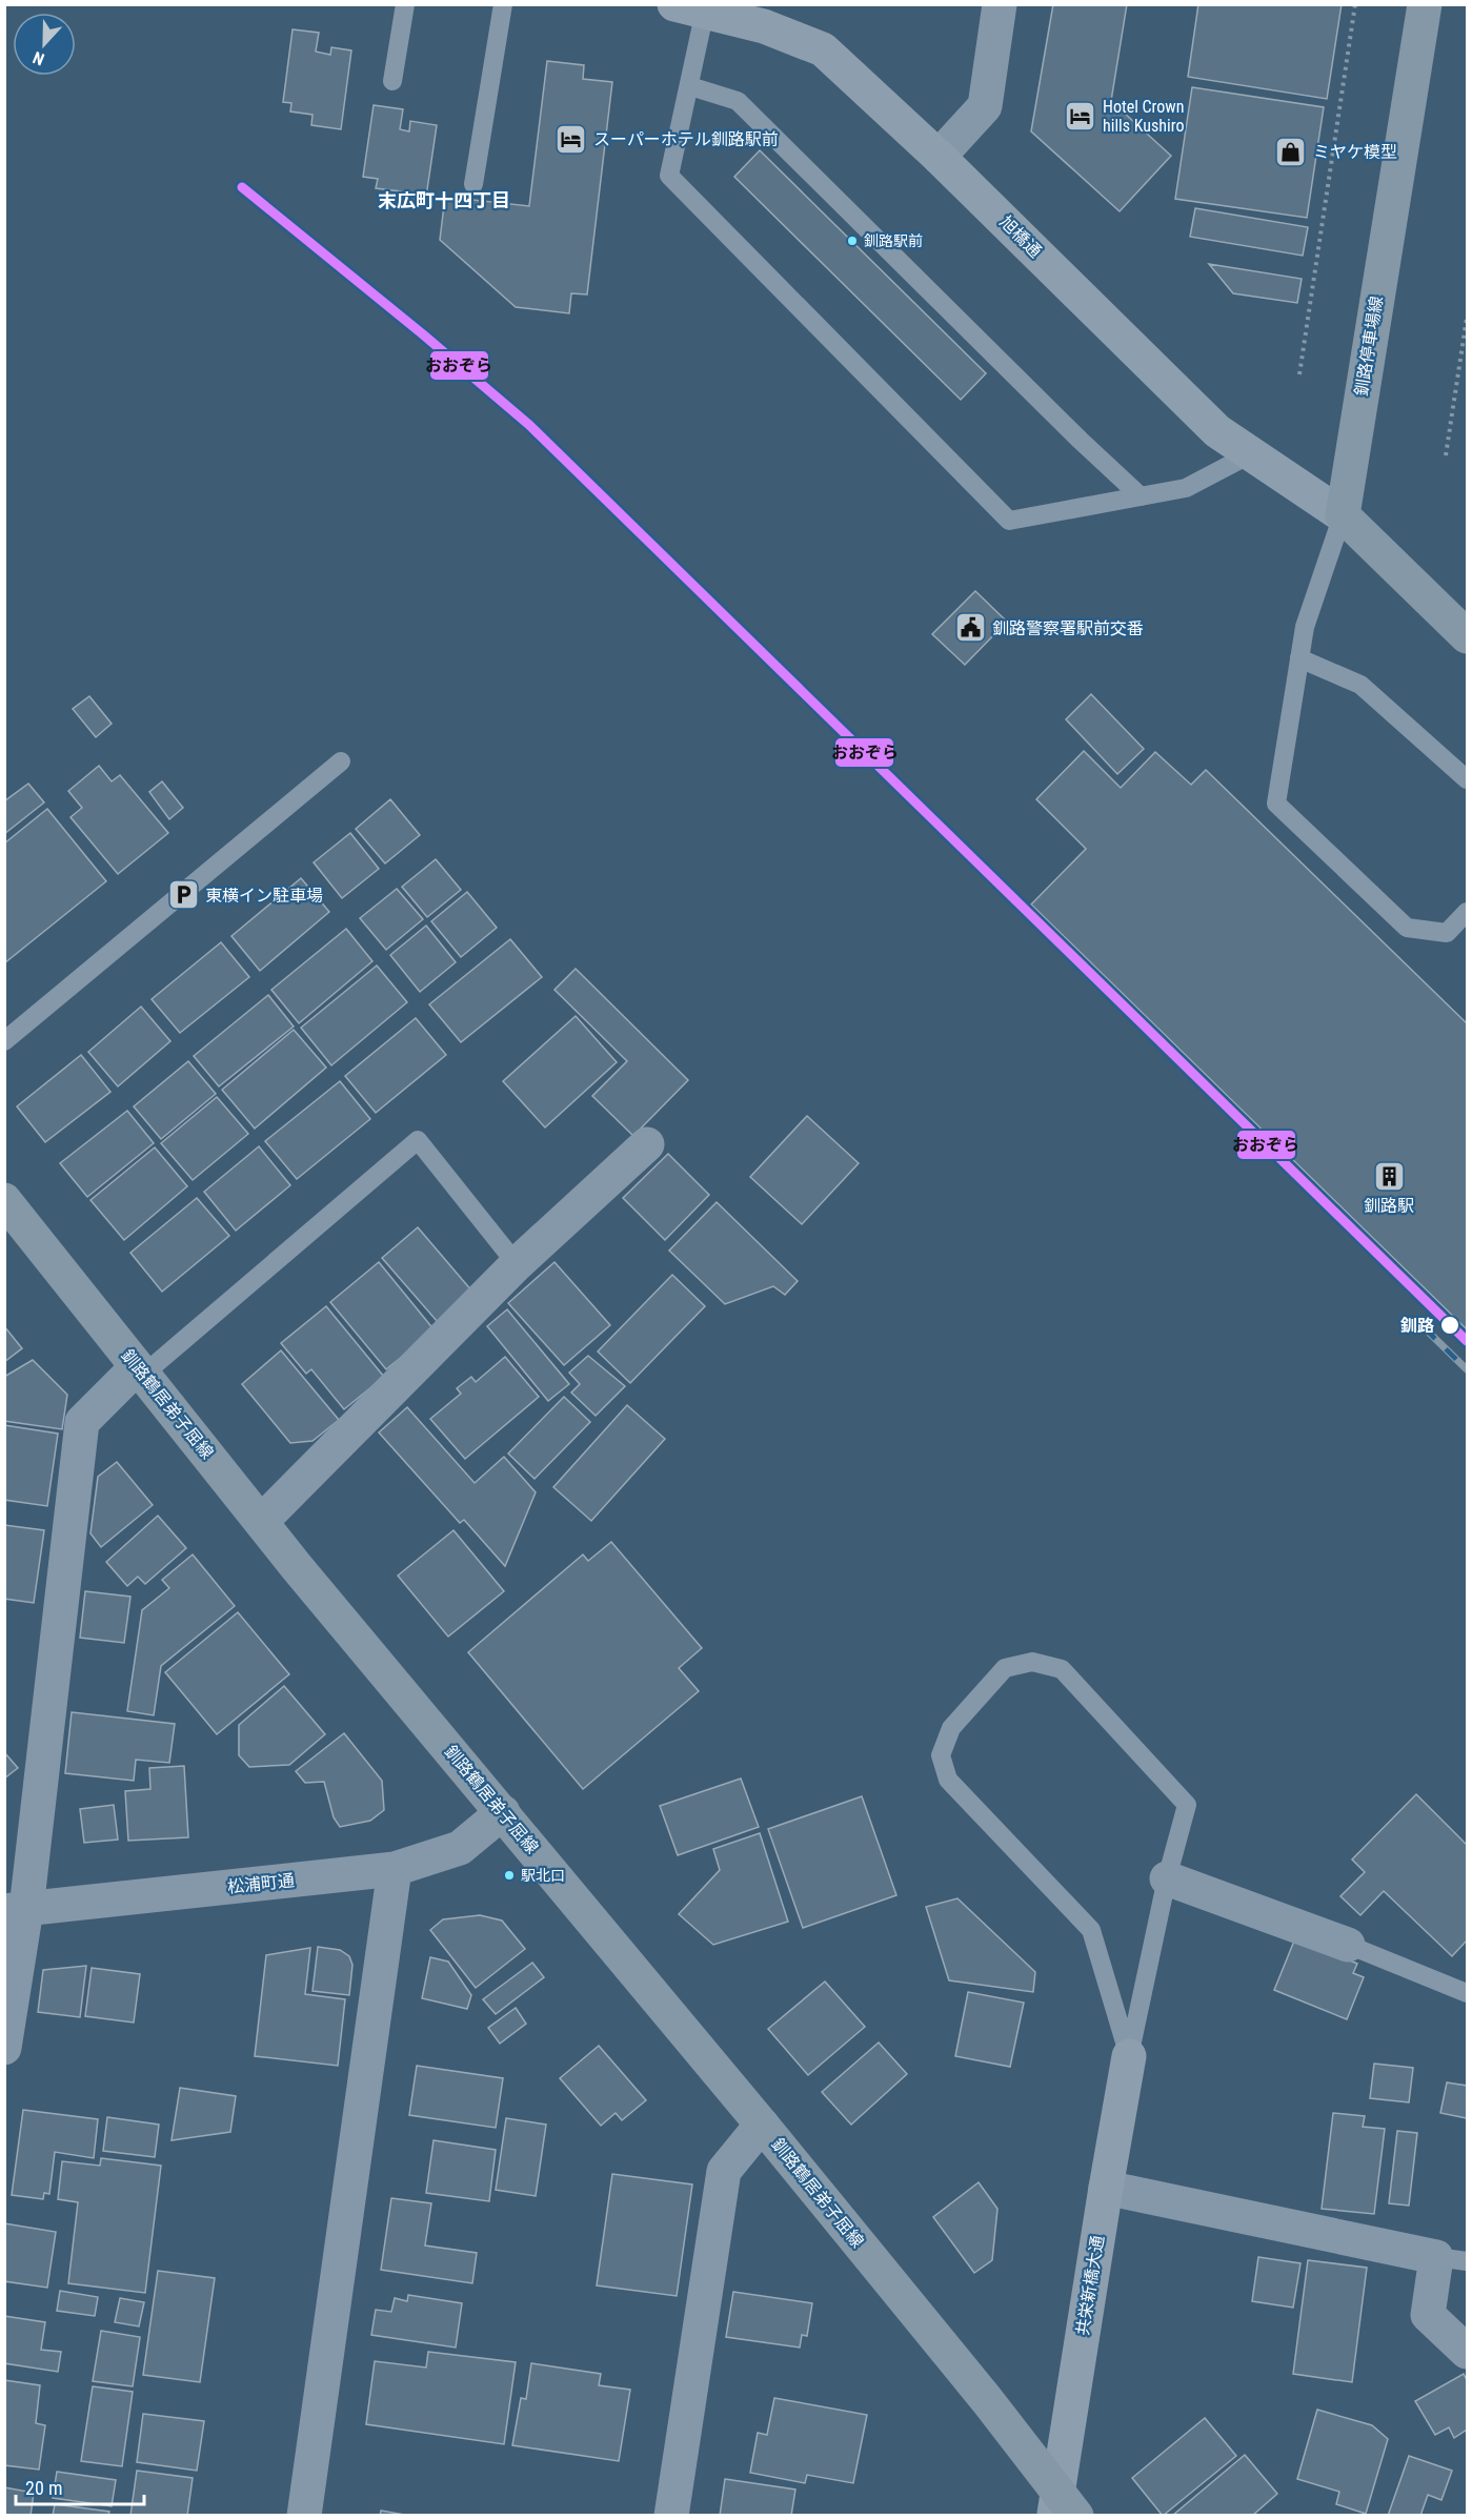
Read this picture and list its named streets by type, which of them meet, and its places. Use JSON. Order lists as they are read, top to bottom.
{
  "streets": {
    "main road": ["釧路停車場線", "釧路鶴居弟子屈線"],
    "street": ["旭橋通", "松浦町通", "共栄新橋大通"]
  },
  "crossings": [
    ["旭橋通", "釧路停車場線"],
    ["釧路鶴居弟子屈線", "松浦町通"],
    ["釧路鶴居弟子屈線", "共栄新橋大通"]
  ],
  "districts": ["末広町十四丁目"],
  "places": {
    "hotel": ["Hotel Crown hills Kushiro", "スーパーホテル釧路駅前"],
    "shop": ["ミヤケ模型"],
    "other": ["釧路駅前", "釧路", "駅北口"],
    "public building": ["釧路警察署駅前交番"],
    "parking": ["東横イン駐車場"],
    "building": ["釧路駅"]
  },
  "lines": ["transit line おおぞら"],
  "scale_bar": "20 m",
  "north": "bottom"
}
